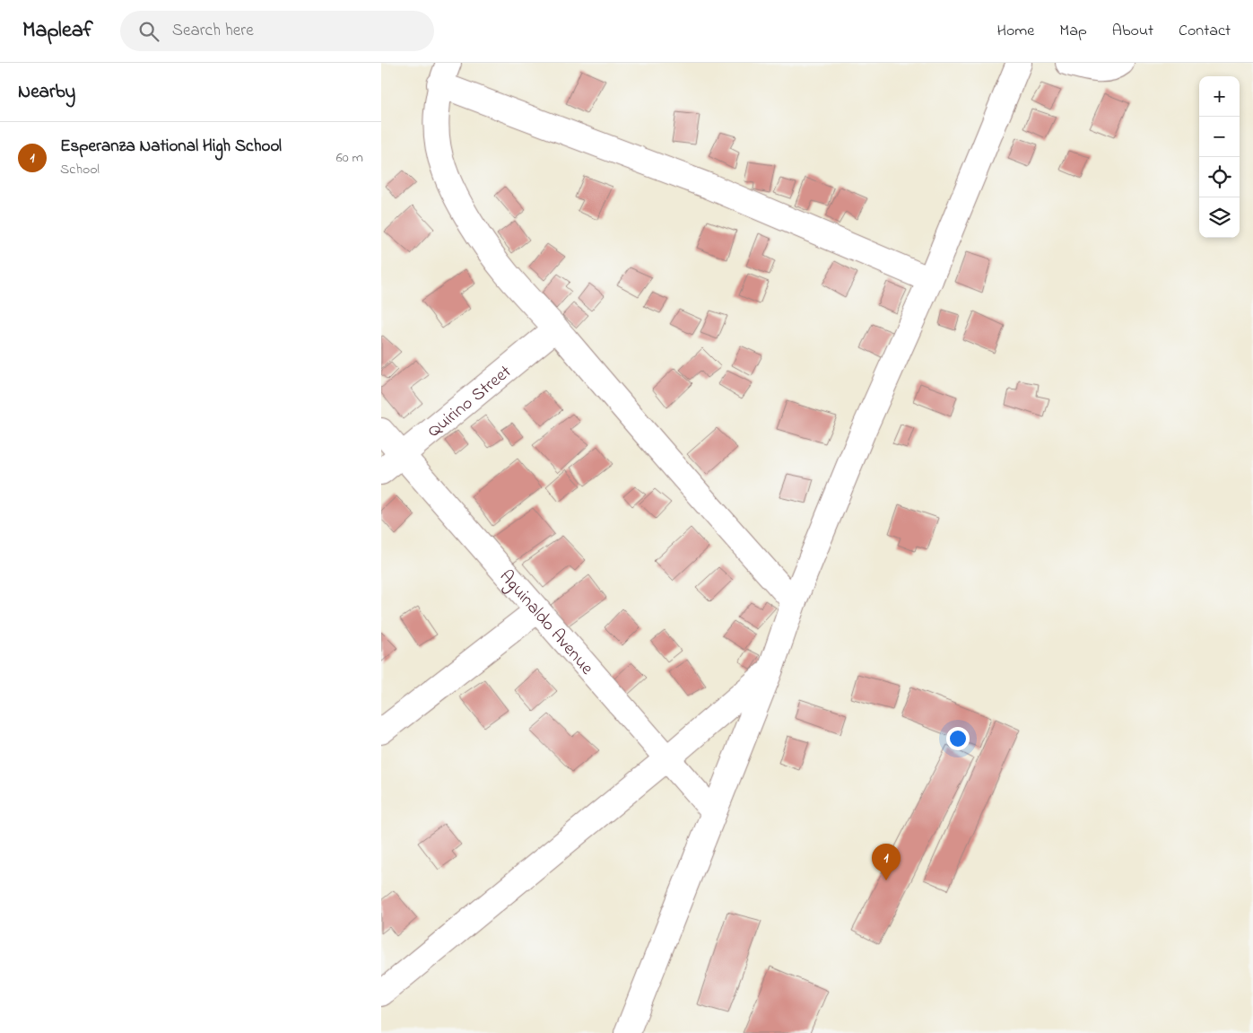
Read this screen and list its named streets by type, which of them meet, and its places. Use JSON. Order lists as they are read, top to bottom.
{
  "streets": {
    "street": ["Quirino Street", "Aguinaldo Avenue"]
  },
  "crossings": [
    ["Quirino Street", "Aguinaldo Avenue"]
  ],
  "page": {
    "header": "Mapleaf",
    "search": "Search here",
    "nav": [
      "Home",
      "Map",
      "About",
      "Contact"
    ],
    "heading": "Nearby",
    "map_buttons": ["+", "−"],
    "list": [
      {
        "mark": "1",
        "name": "Esperanza National High School",
        "note": "School",
        "value": "60 m"
      }
    ],
    "pins": "1"
  }
}
